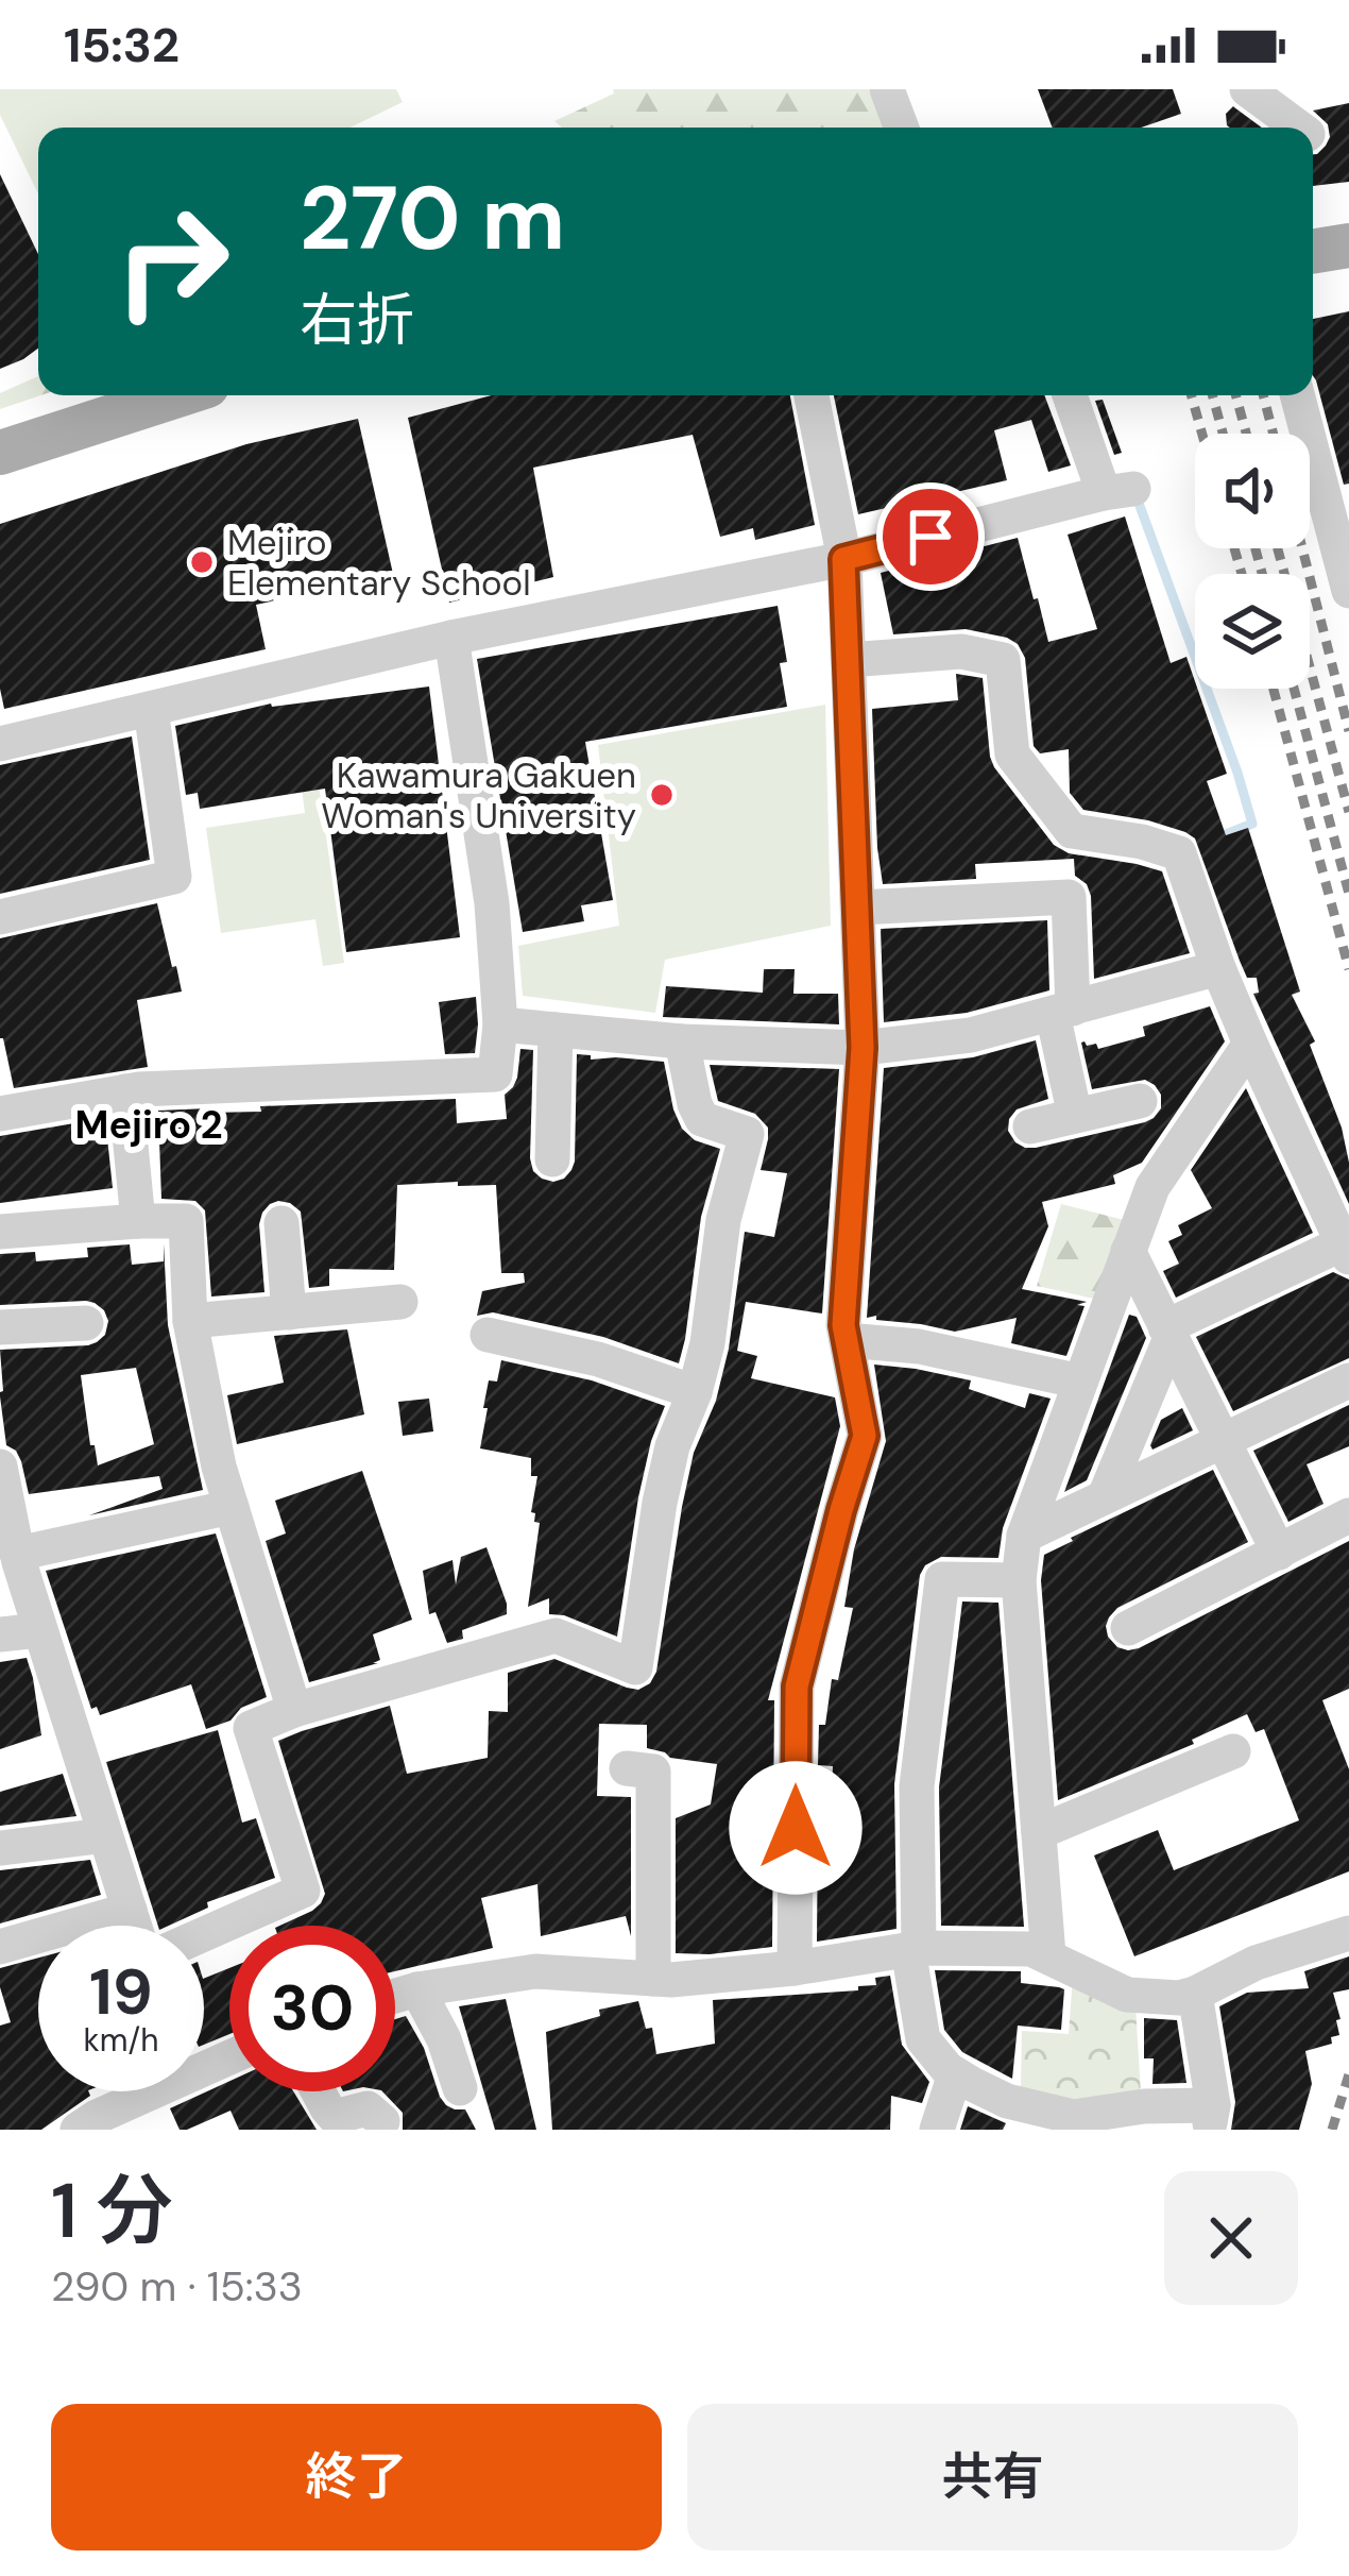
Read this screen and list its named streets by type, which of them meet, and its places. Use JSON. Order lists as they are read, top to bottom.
{
  "districts": ["Mejiro 2"],
  "places": ["Mejiro Elementary School", "Kawamura Gakuen Woman's University"],
  "page": {
    "status": "15:32",
    "turn": ["270 m", "右折"],
    "speed": "19 km/h",
    "limit": "30",
    "heading": ["1 分", "290 m · 15:33"],
    "buttons": ["終了", "共有"]
  }
}
